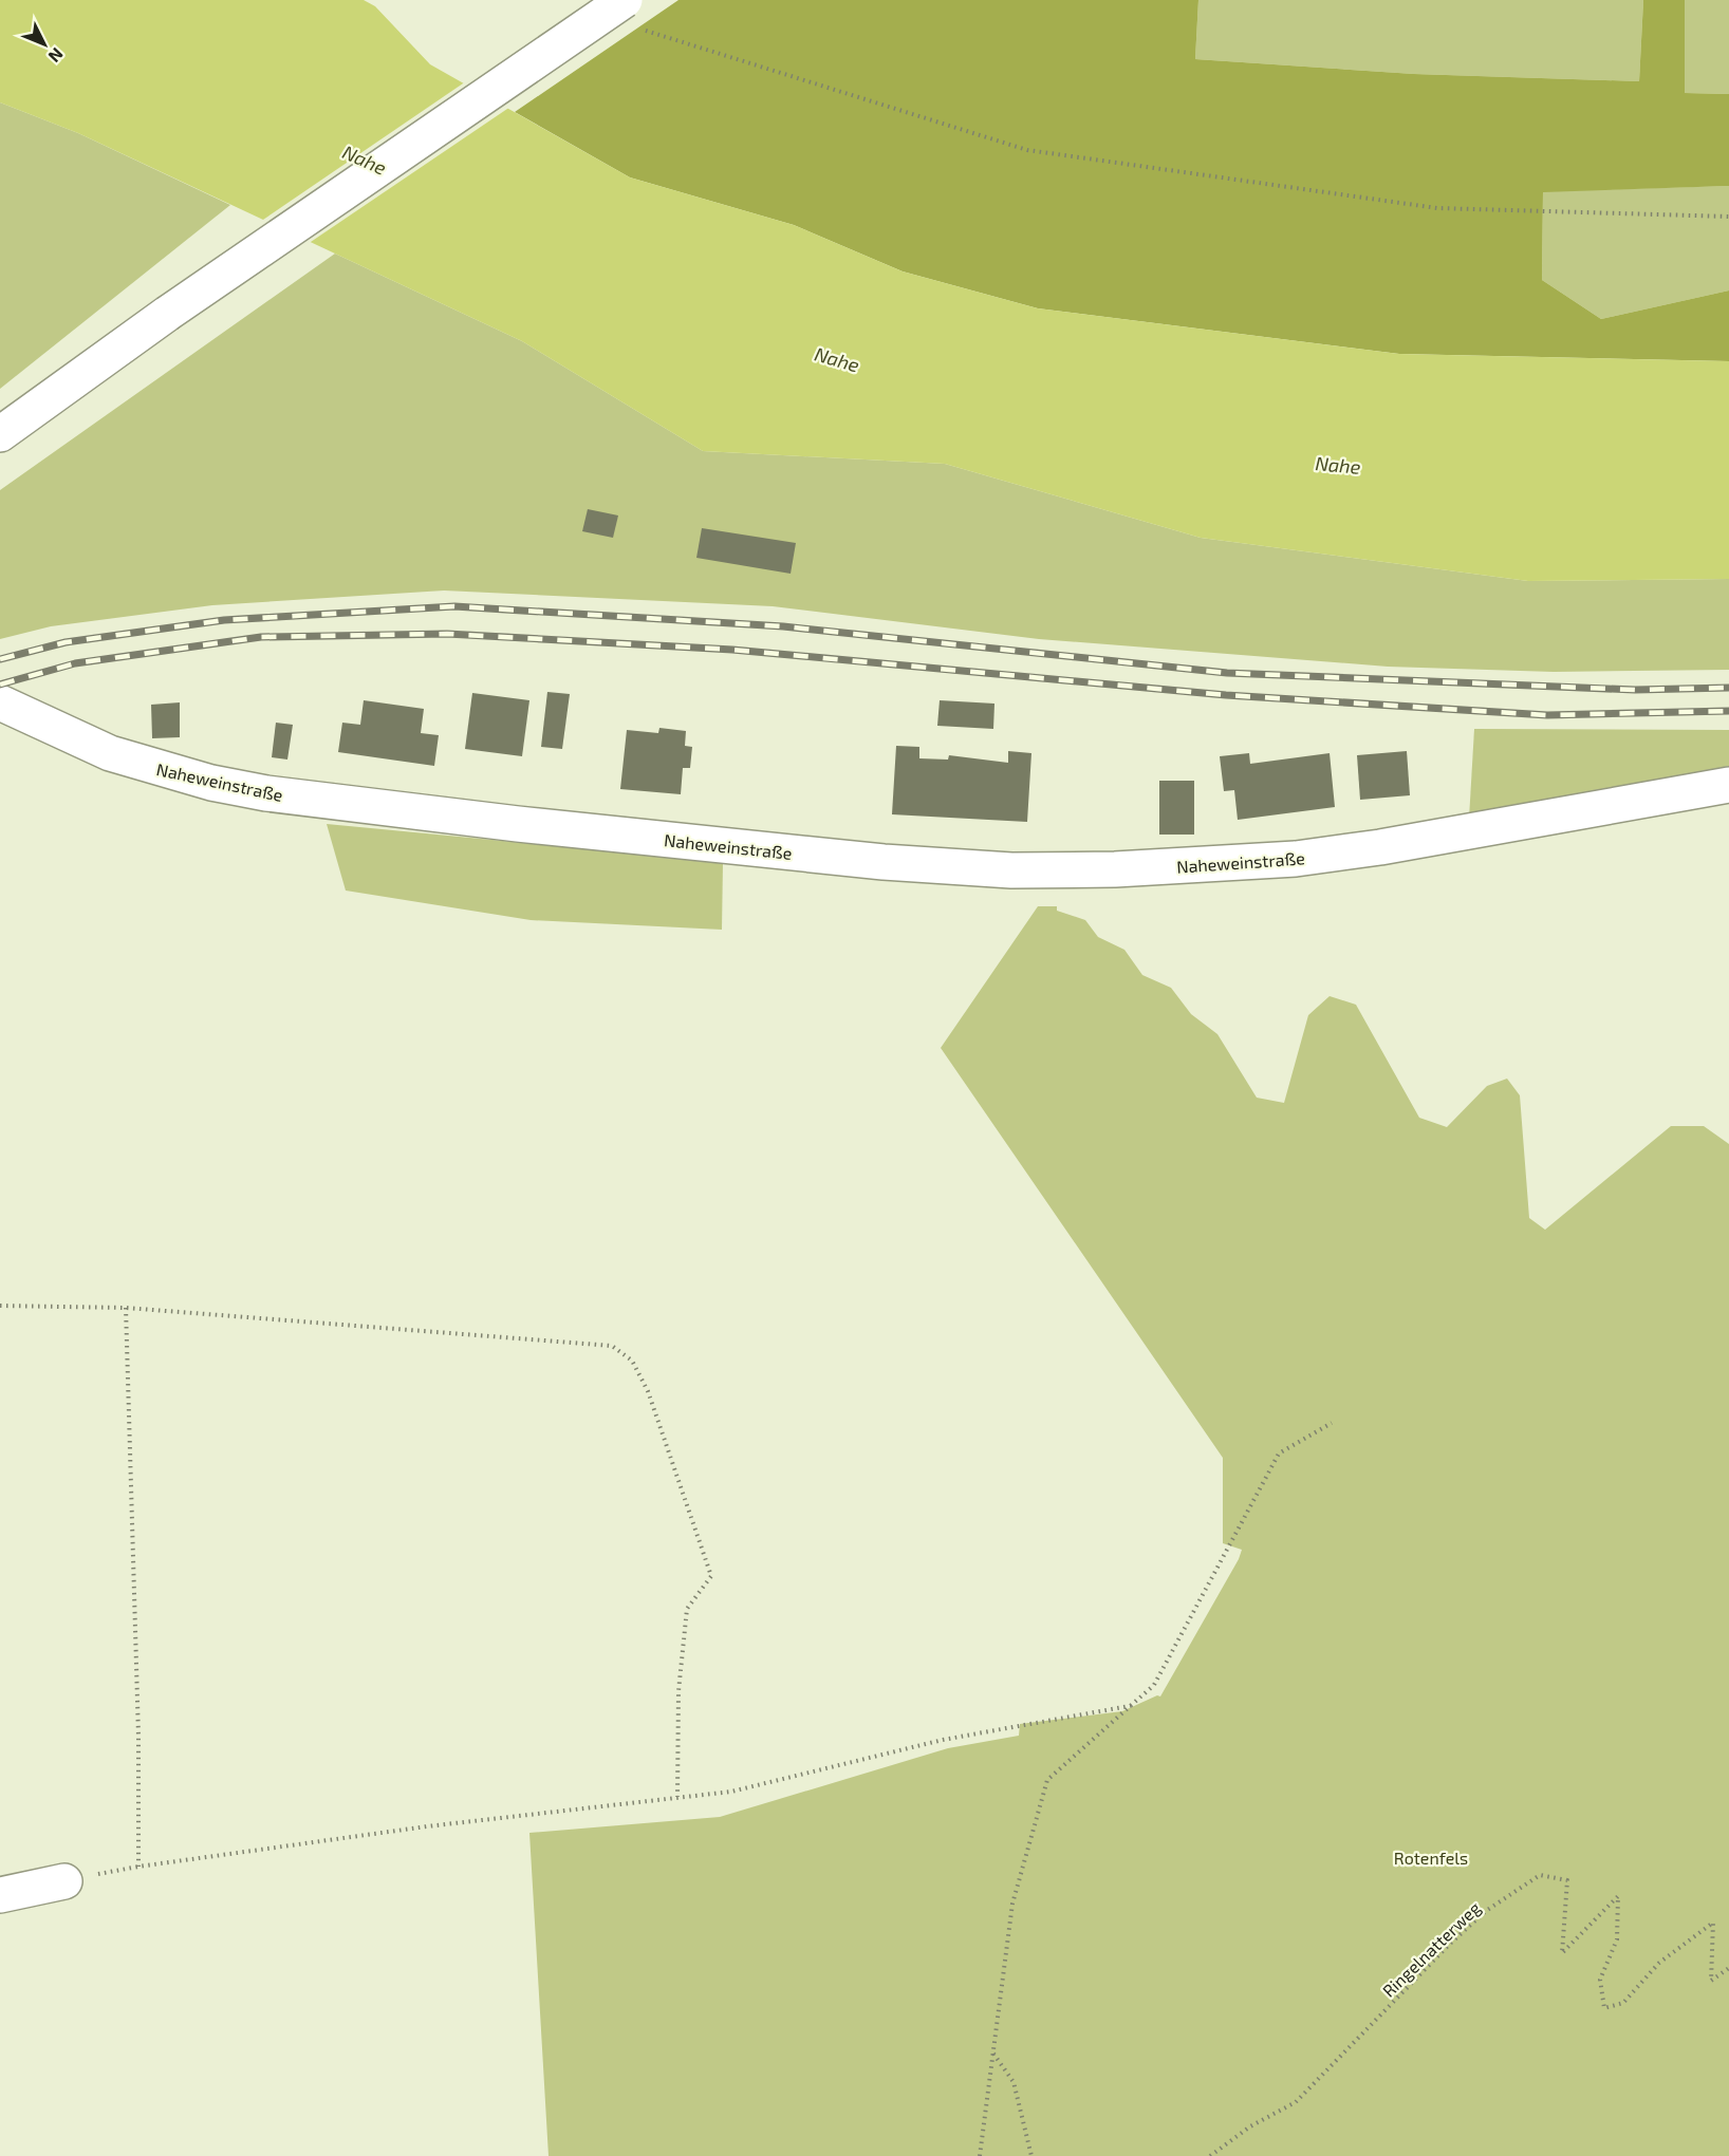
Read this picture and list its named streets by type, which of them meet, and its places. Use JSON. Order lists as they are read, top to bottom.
{
  "streets": {
    "main road": ["Naheweinstraße"],
    "path": ["Ringelnatterweg"]
  },
  "water": ["Nahe"],
  "parks": ["Rotenfels"],
  "north": "bottom right"
}
